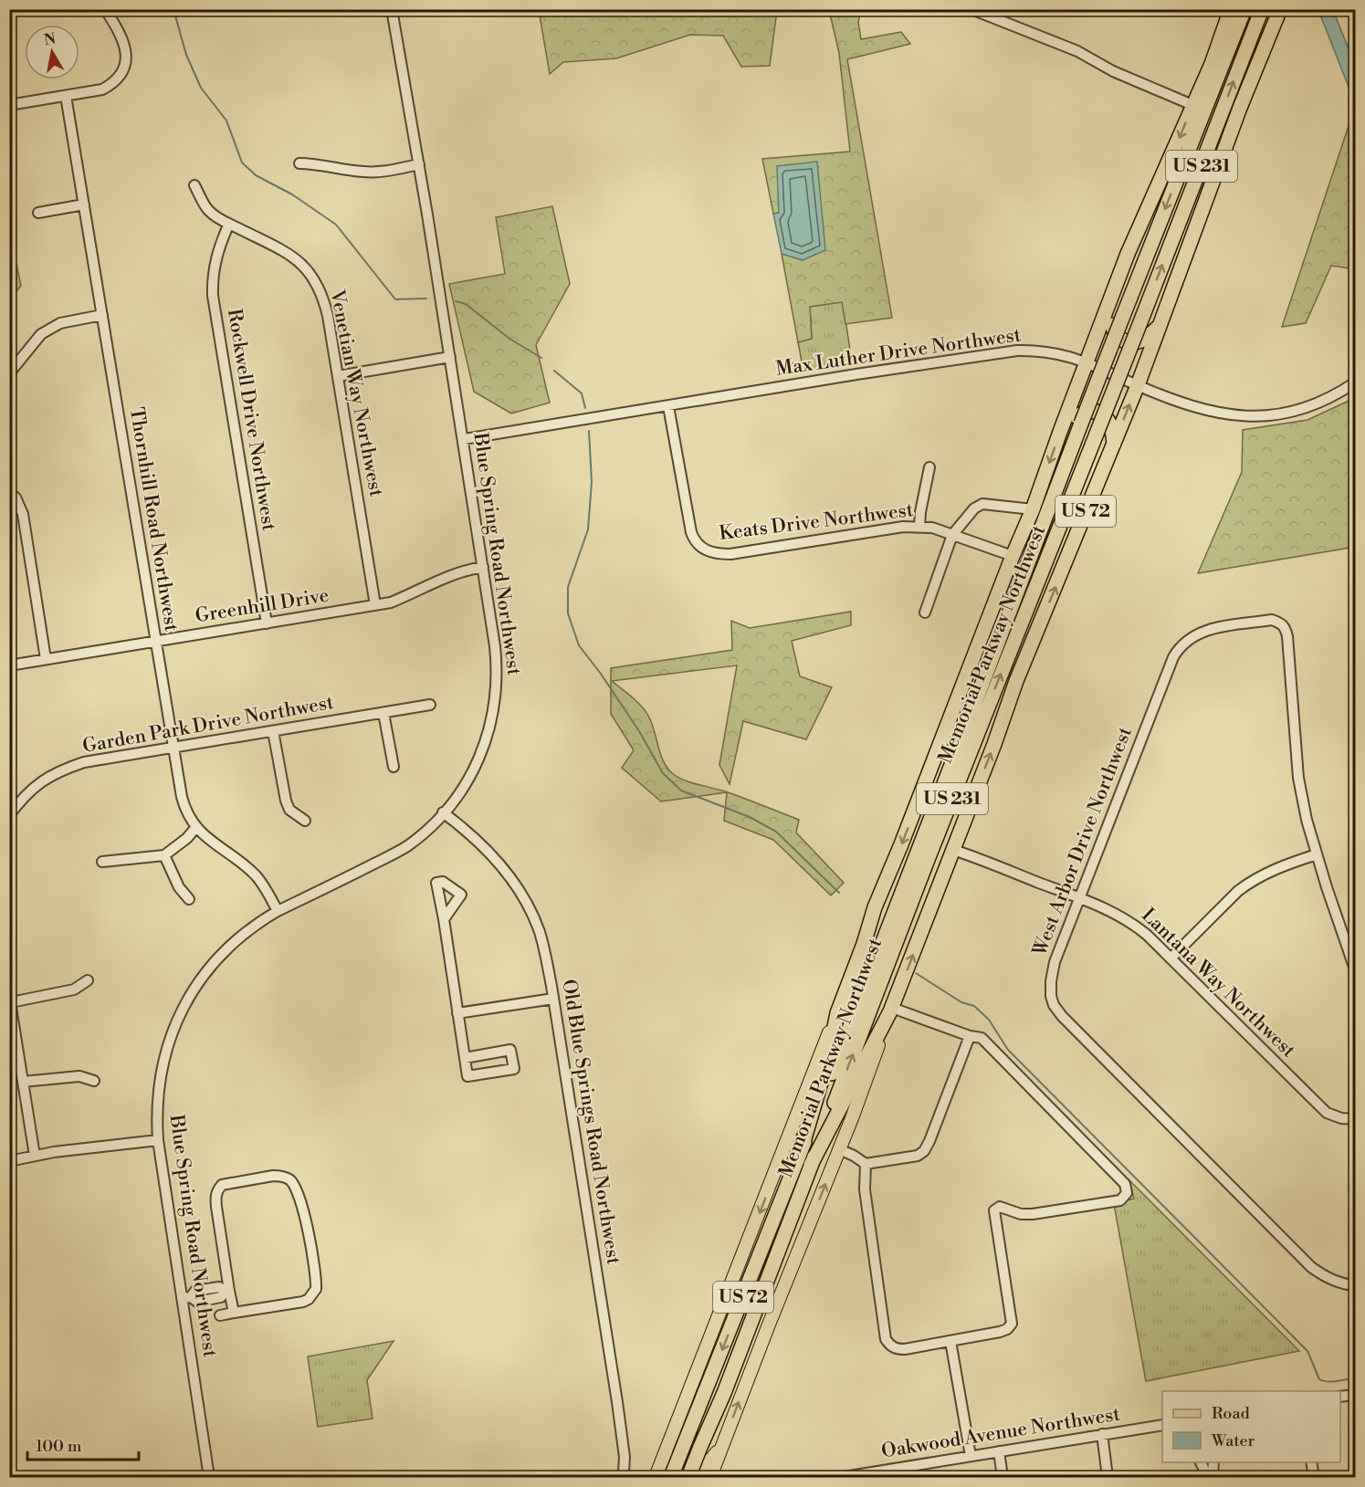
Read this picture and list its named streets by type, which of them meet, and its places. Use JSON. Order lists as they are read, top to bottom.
{
  "streets": {
    "highway": ["US 231", "US 72", "Memorial Parkway Northwest"],
    "street": [
      "Max Luther Drive Northwest",
      "Venetian Way Northwest",
      "Rockwell Drive Northwest",
      "Thornhill Road Northwest",
      "Keats Drive Northwest",
      "Blue Spring Road Northwest",
      "Greenhill Drive",
      "Garden Park Drive Northwest",
      "West Arbor Drive Northwest",
      "Lantana Way Northwest",
      "Old Blue Springs Road Northwest",
      "Oakwood Avenue Northwest"
    ]
  },
  "crossings": [
    ["Max Luther Drive Northwest", "US 72"],
    ["Max Luther Drive Northwest", "Keats Drive Northwest"],
    ["Max Luther Drive Northwest", "Blue Spring Road Northwest"],
    ["Venetian Way Northwest", "Rockwell Drive Northwest"],
    ["Venetian Way Northwest", "Greenhill Drive"],
    ["Rockwell Drive Northwest", "Greenhill Drive"],
    ["US 72", "Keats Drive Northwest"],
    ["US 72", "Memorial Parkway Northwest"],
    ["US 72", "Lantana Way Northwest"],
    ["Thornhill Road Northwest", "Blue Spring Road Northwest"],
    ["Thornhill Road Northwest", "Greenhill Drive"],
    ["Thornhill Road Northwest", "Garden Park Drive Northwest"],
    ["Blue Spring Road Northwest", "Greenhill Drive"],
    ["Blue Spring Road Northwest", "Old Blue Springs Road Northwest"],
    ["West Arbor Drive Northwest", "Lantana Way Northwest"]
  ],
  "legend": ["Road", "Water"],
  "scale_bar": "100 m",
  "north": "top"
}
